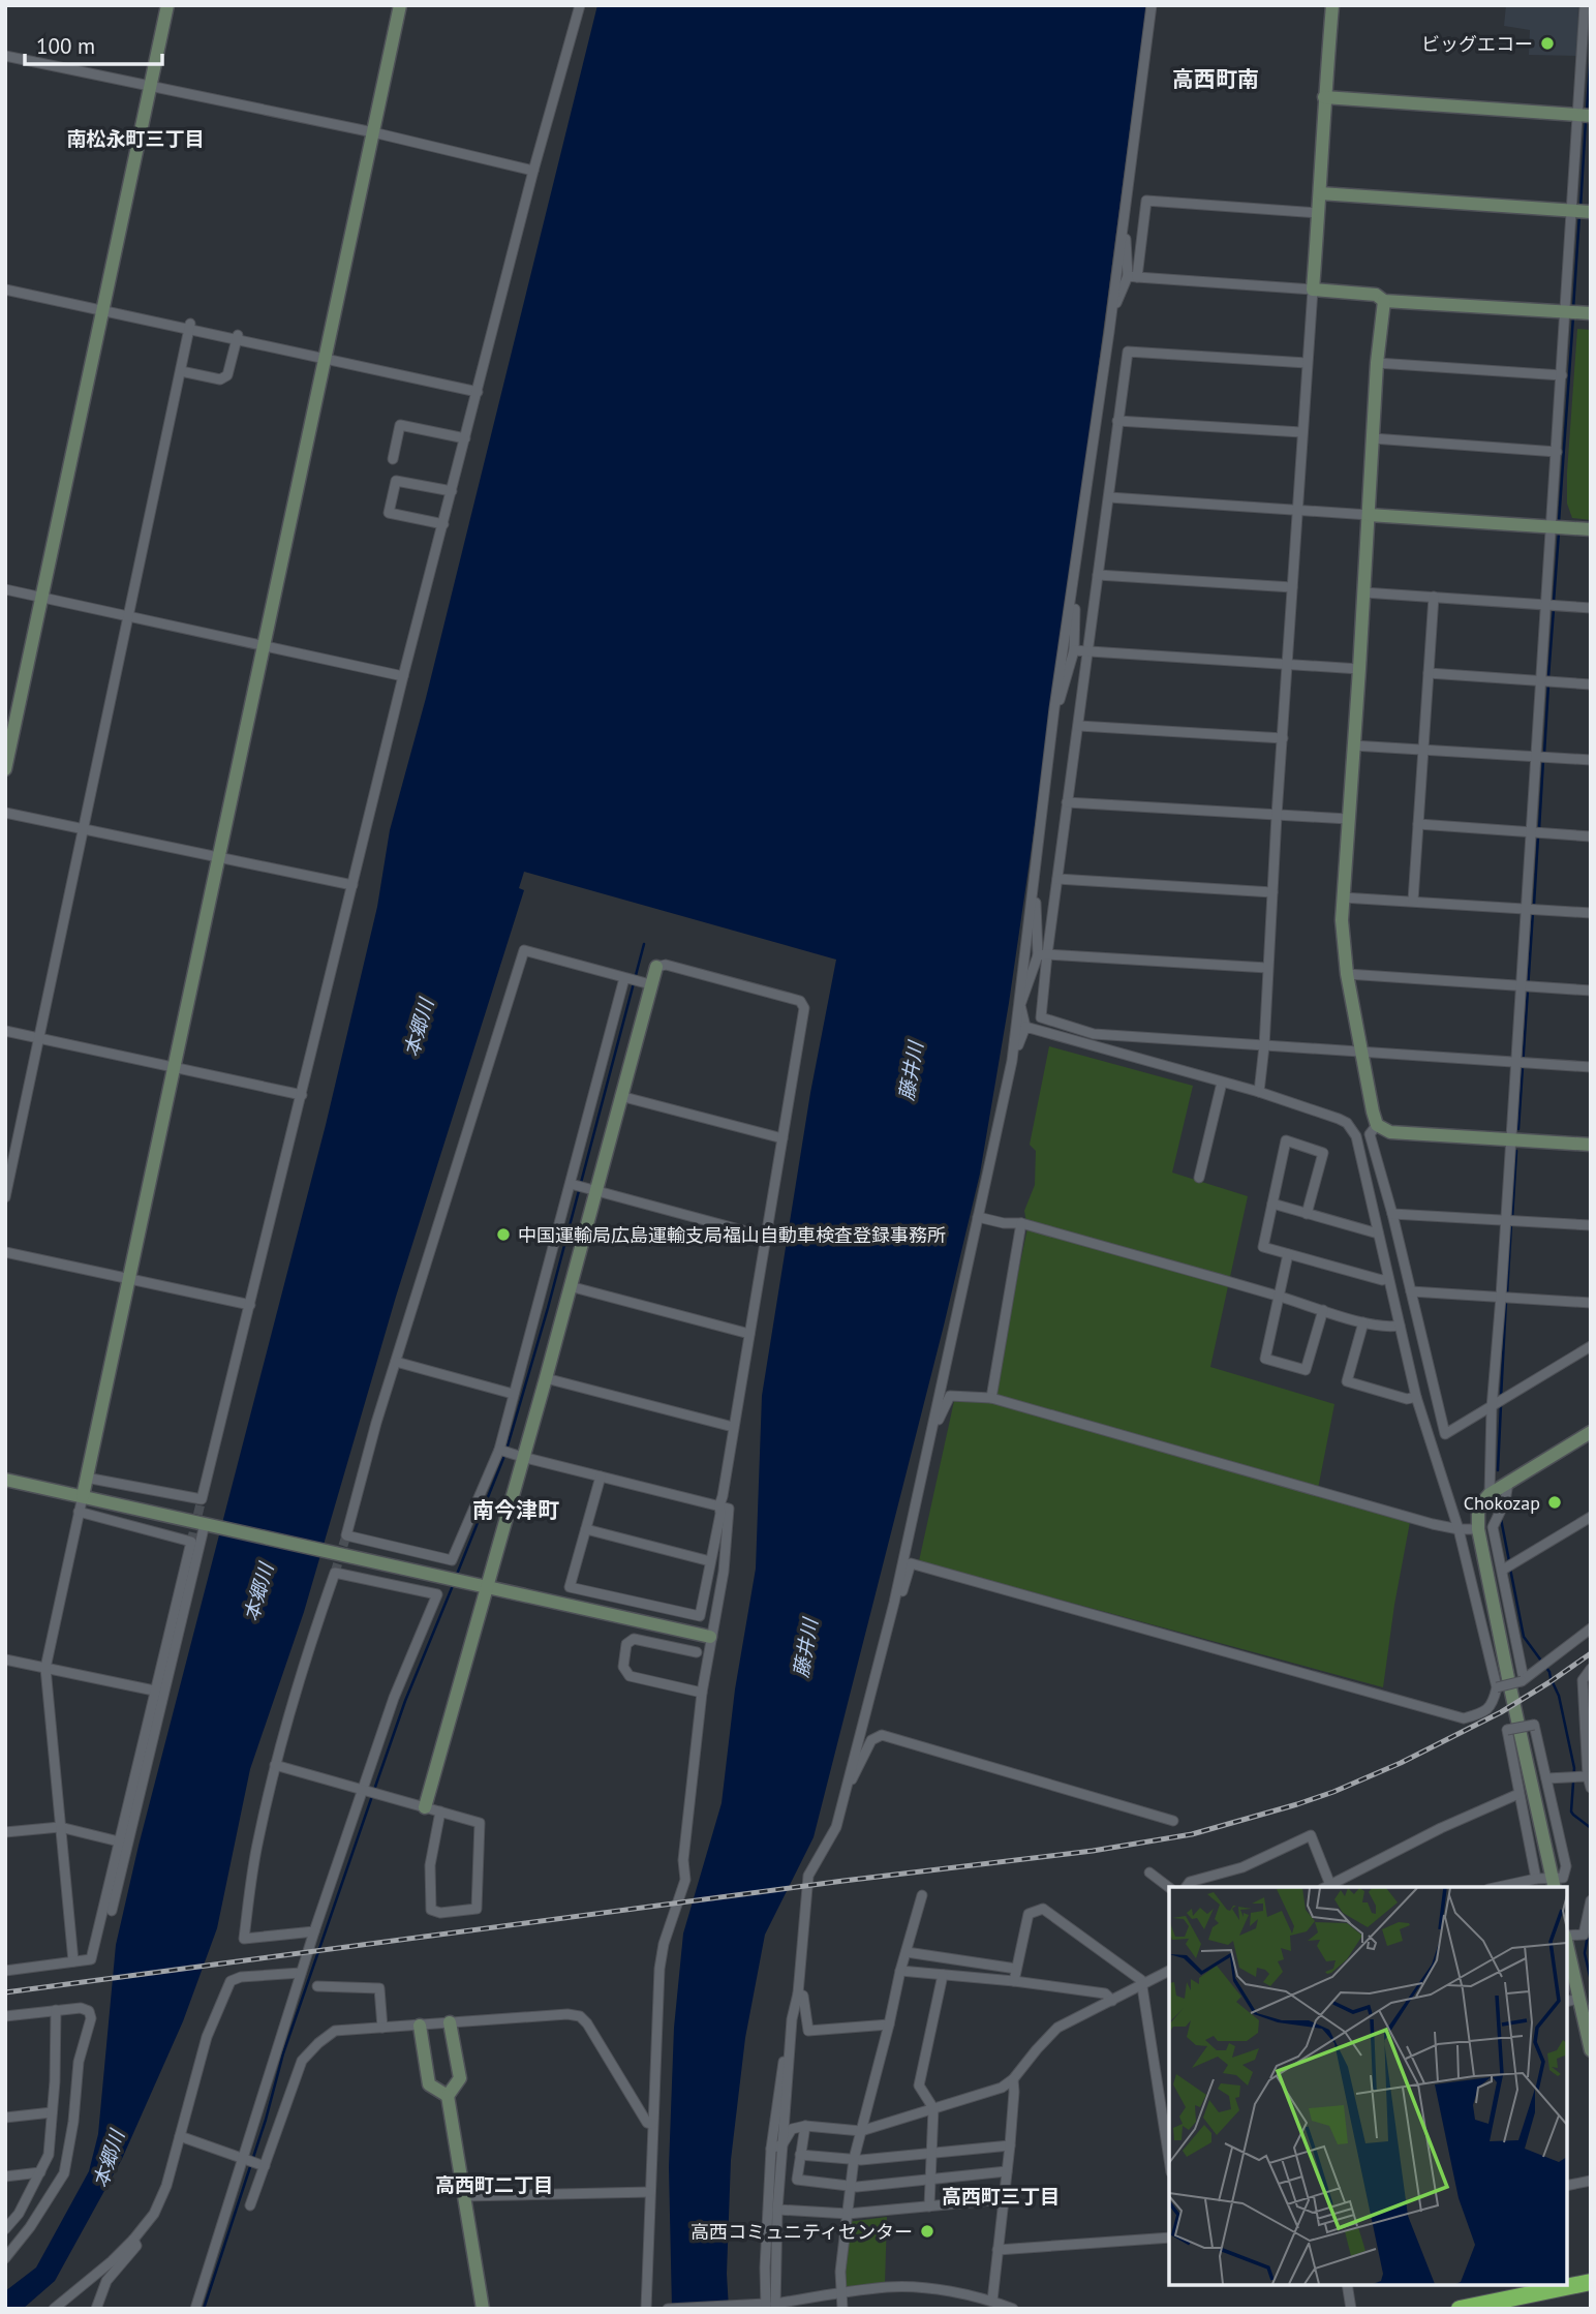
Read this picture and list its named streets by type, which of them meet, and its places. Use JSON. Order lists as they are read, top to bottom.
{
  "districts": [
    "高西町南",
    "南松永町三丁目",
    "南今津町",
    "高西町二丁目",
    "高西町三丁目"
  ],
  "water": ["本郷川", "藤井川"],
  "places": [
    "ビッグエコー",
    "中国運輸局広島運輸支局福山自動車検査登録事務所",
    "Chokozap",
    "高西コミュニティセンター"
  ],
  "scale_bar": "100 m"
}
